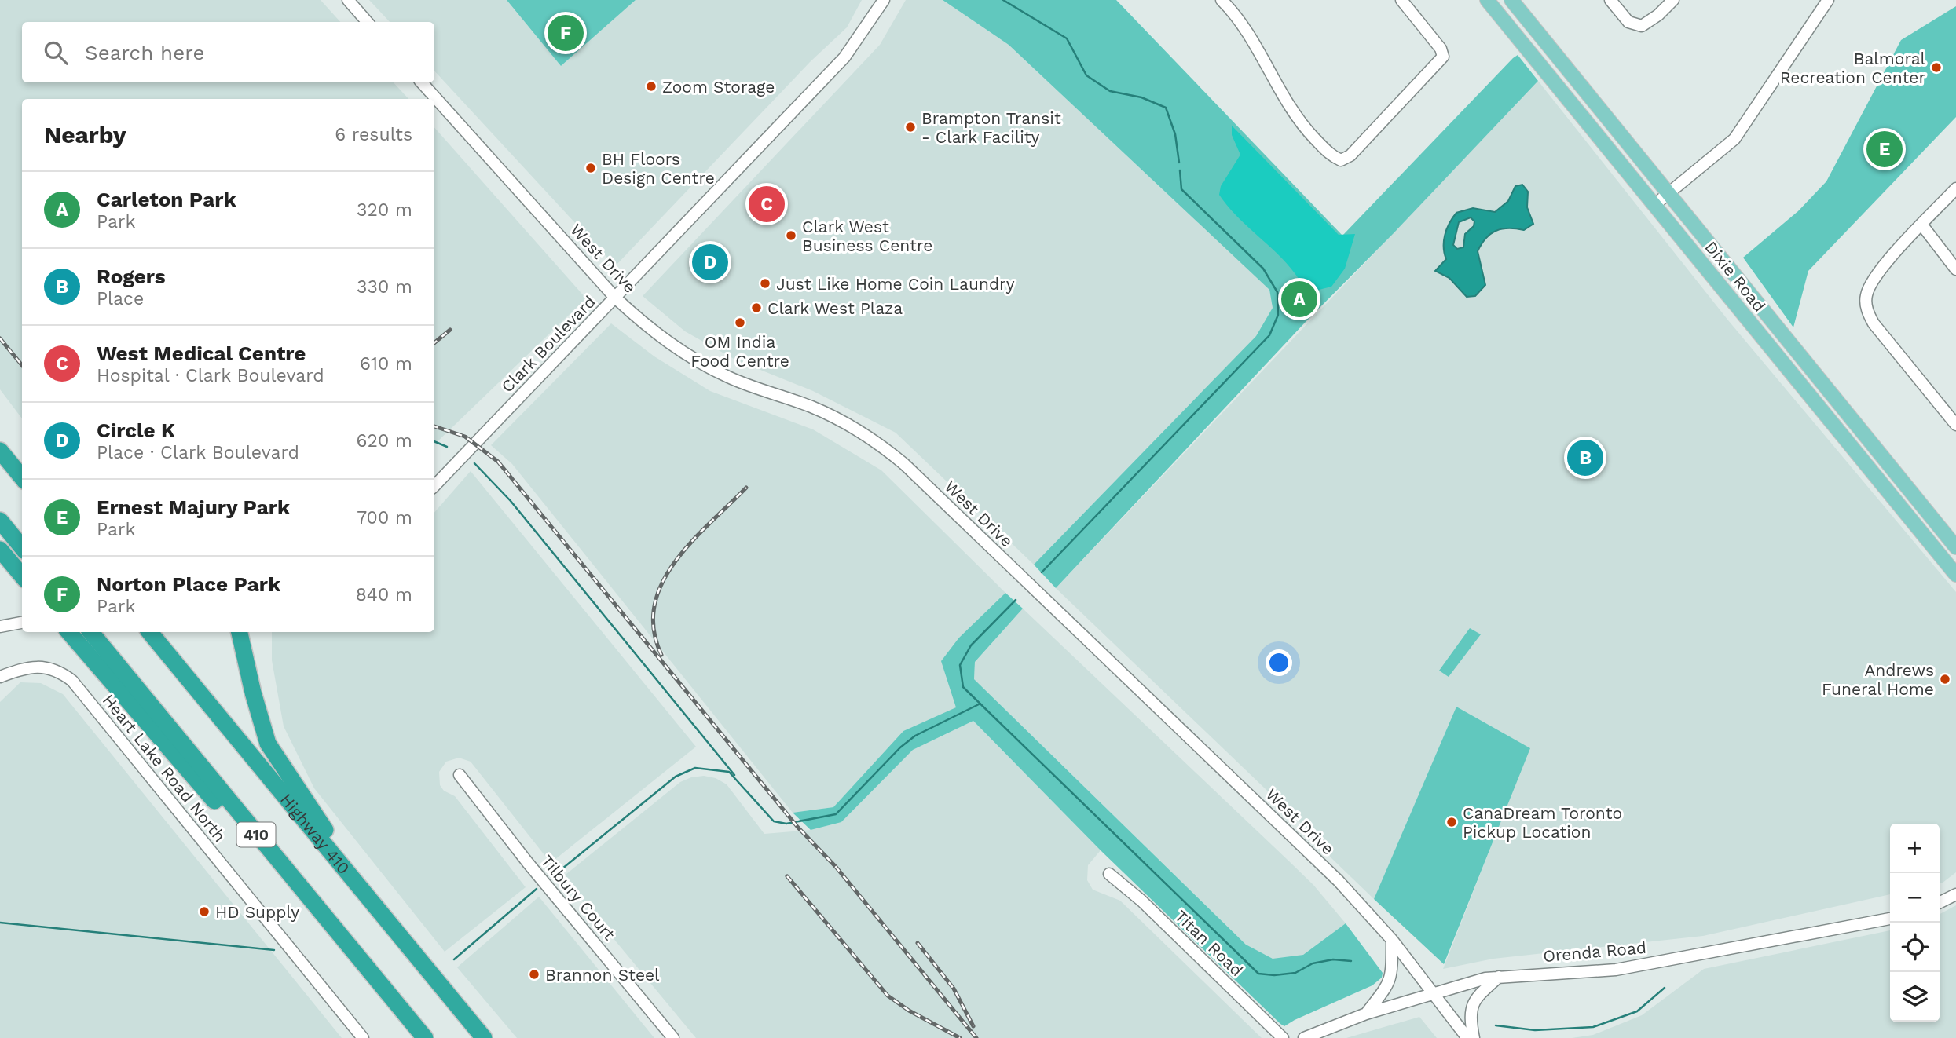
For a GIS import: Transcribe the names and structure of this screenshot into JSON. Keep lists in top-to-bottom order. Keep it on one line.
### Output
{"streets":{"highway":["Highway 410","410"],"main road":["Dixie Road"],"street":["West Drive","Clark Boulevard","Heart Lake Road North","Tilbury Court","Titan Road","Orenda Road"]},"crossings":[["West Drive","Clark Boulevard"],["West Drive","Orenda Road"]],"places":["Balmoral Recreation Center","Zoom Storage","Brampton Transit - Clark Facility","BH Floors Design Centre","Clark West Business Centre","Just Like Home Coin Laundry","Clark West Plaza","OM India Food Centre","Andrews Funeral Home","CanaDream Toronto Pickup Location","HD Supply","Brannon Steel"],"page":{"pins":["F","E","C","D","A","B"],"search":"Search here","heading":["Nearby","6 results"],"list":[{"mark":"A","name":"Carleton Park","note":"Park","value":"320 m"},{"mark":"B","name":"Rogers","note":"Place","value":"330 m"},{"mark":"C","name":"West Medical Centre","note":"Hospital · Clark Boulevard","value":"610 m"},{"mark":"D","name":"Circle K","note":"Place · Clark Boulevard","value":"620 m"},{"mark":"E","name":"Ernest Majury Park","note":"Park","value":"700 m"},{"mark":"F","name":"Norton Place Park","note":"Park","value":"840 m"}],"map_buttons":["+","−"]}}
